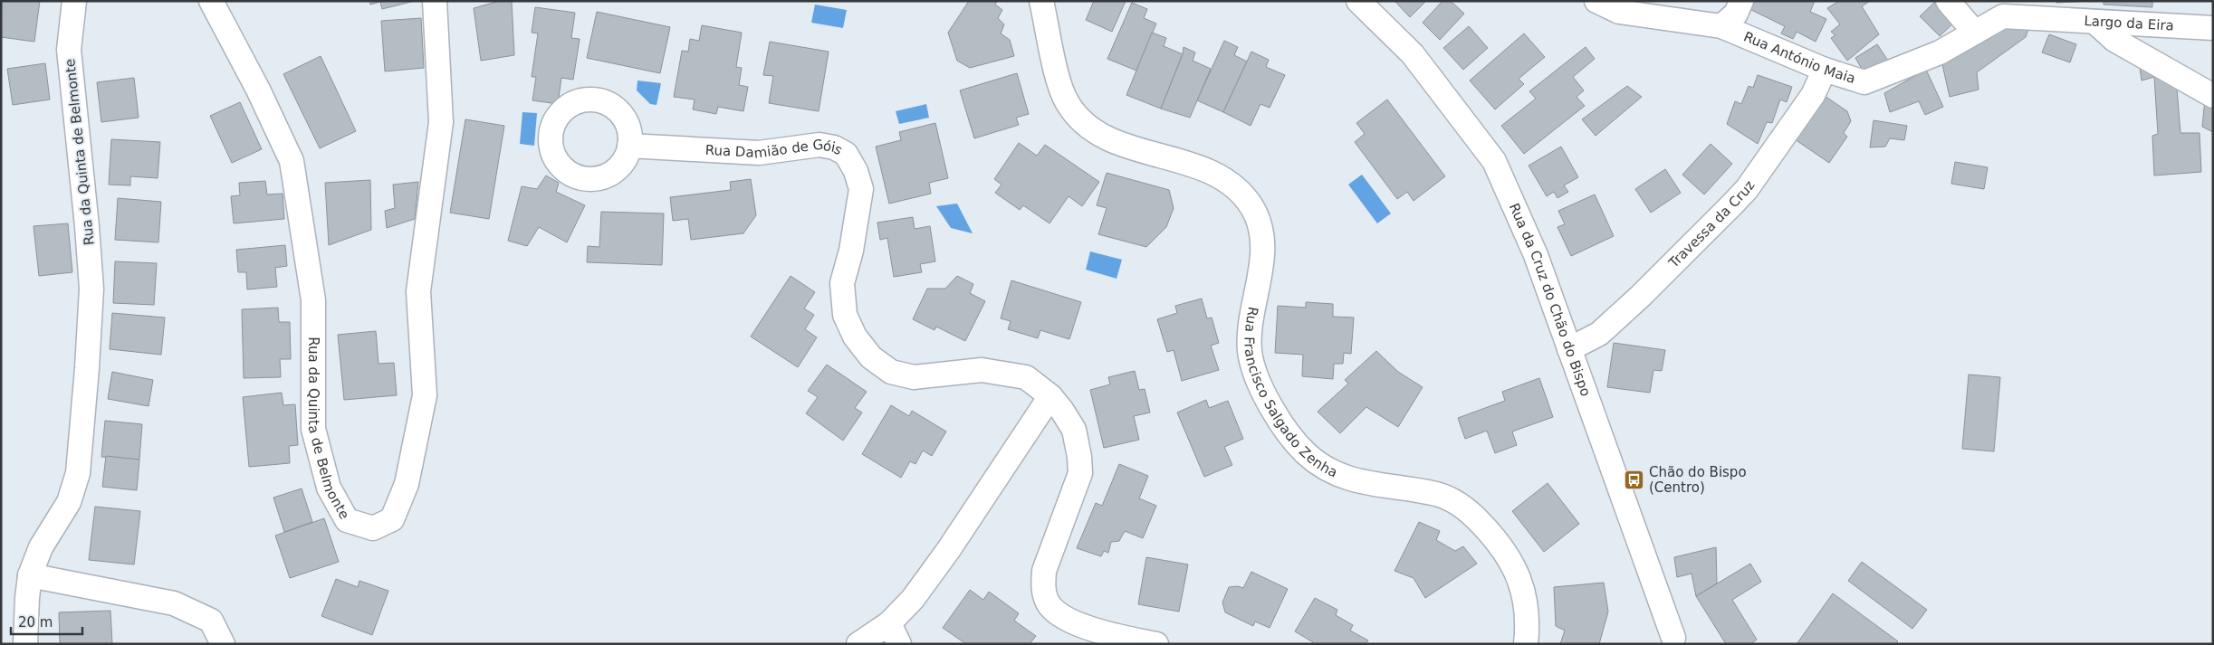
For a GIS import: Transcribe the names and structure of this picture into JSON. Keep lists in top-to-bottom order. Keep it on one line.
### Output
{"streets":{"street":["Largo da Eira","Rua António Maia","Rua da Quinta de Belmonte","Rua Damião de Góis","Travessa da Cruz","Rua da Cruz do Chão do Bispo","Rua Francisco Salgado Zenha"]},"crossings":[["Largo da Eira","Rua António Maia"],["Rua António Maia","Travessa da Cruz"],["Travessa da Cruz","Rua da Cruz do Chão do Bispo"]],"places":{"bus stop":["Chão do Bispo (Centro)"]},"scale_bar":"20 m"}
